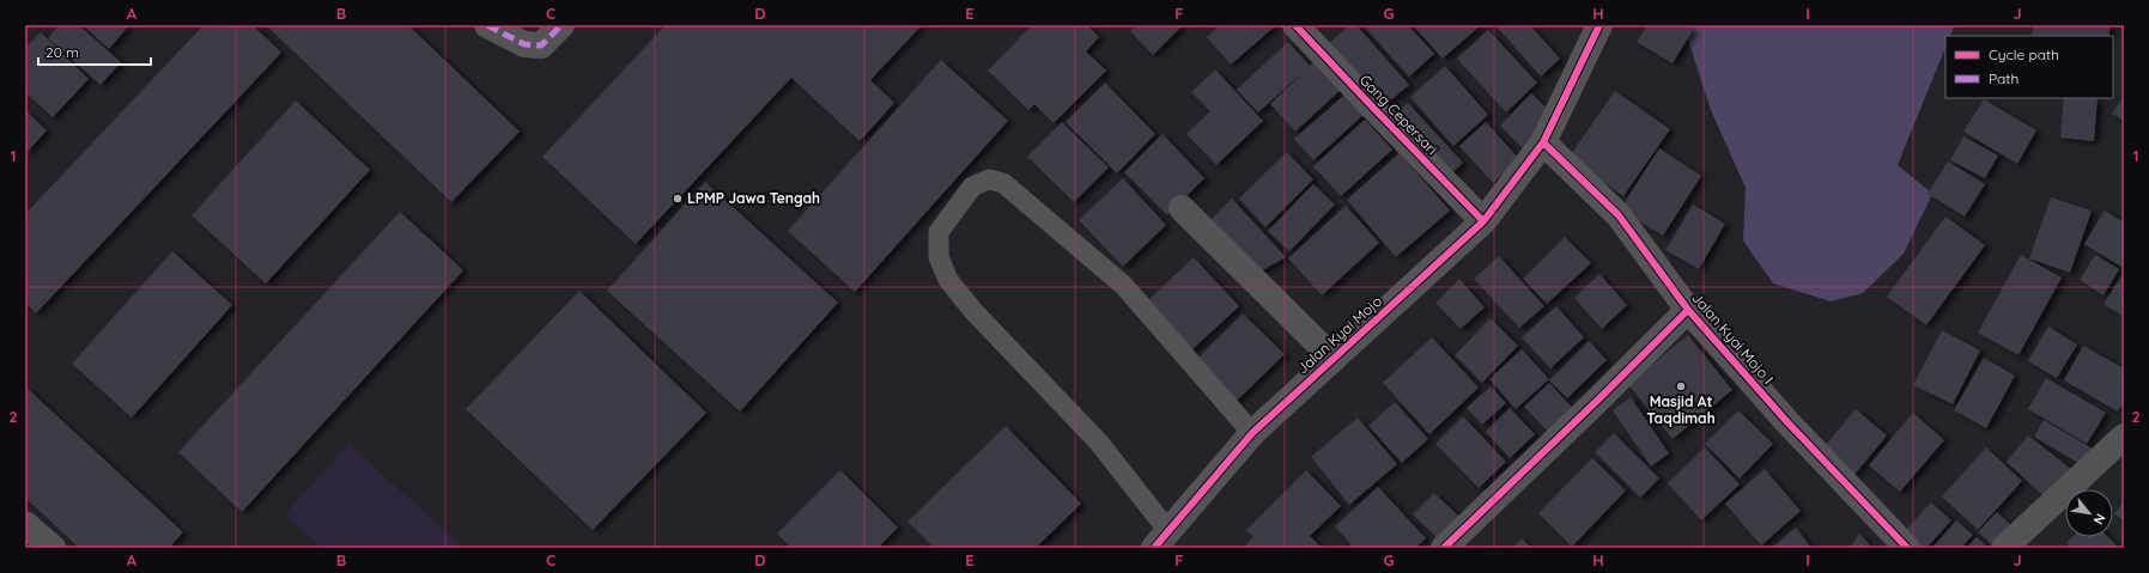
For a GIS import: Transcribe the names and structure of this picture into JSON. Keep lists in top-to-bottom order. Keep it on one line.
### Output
{"streets":{"street":["Gang Cepersari","Jalan Kyai Mojo","Jalan Kyai Mojo I"]},"crossings":[["Gang Cepersari","Jalan Kyai Mojo"],["Jalan Kyai Mojo","Jalan Kyai Mojo I"]],"places":["LPMP Jawa Tengah","Masjid At Taqdimah"],"legend":["Cycle path","Path"],"scale_bar":"20 m","north":"bottom right","grid":{"columns":["A","B","C","D","E","F","G","H","I","J"],"rows":["1","2"]}}
